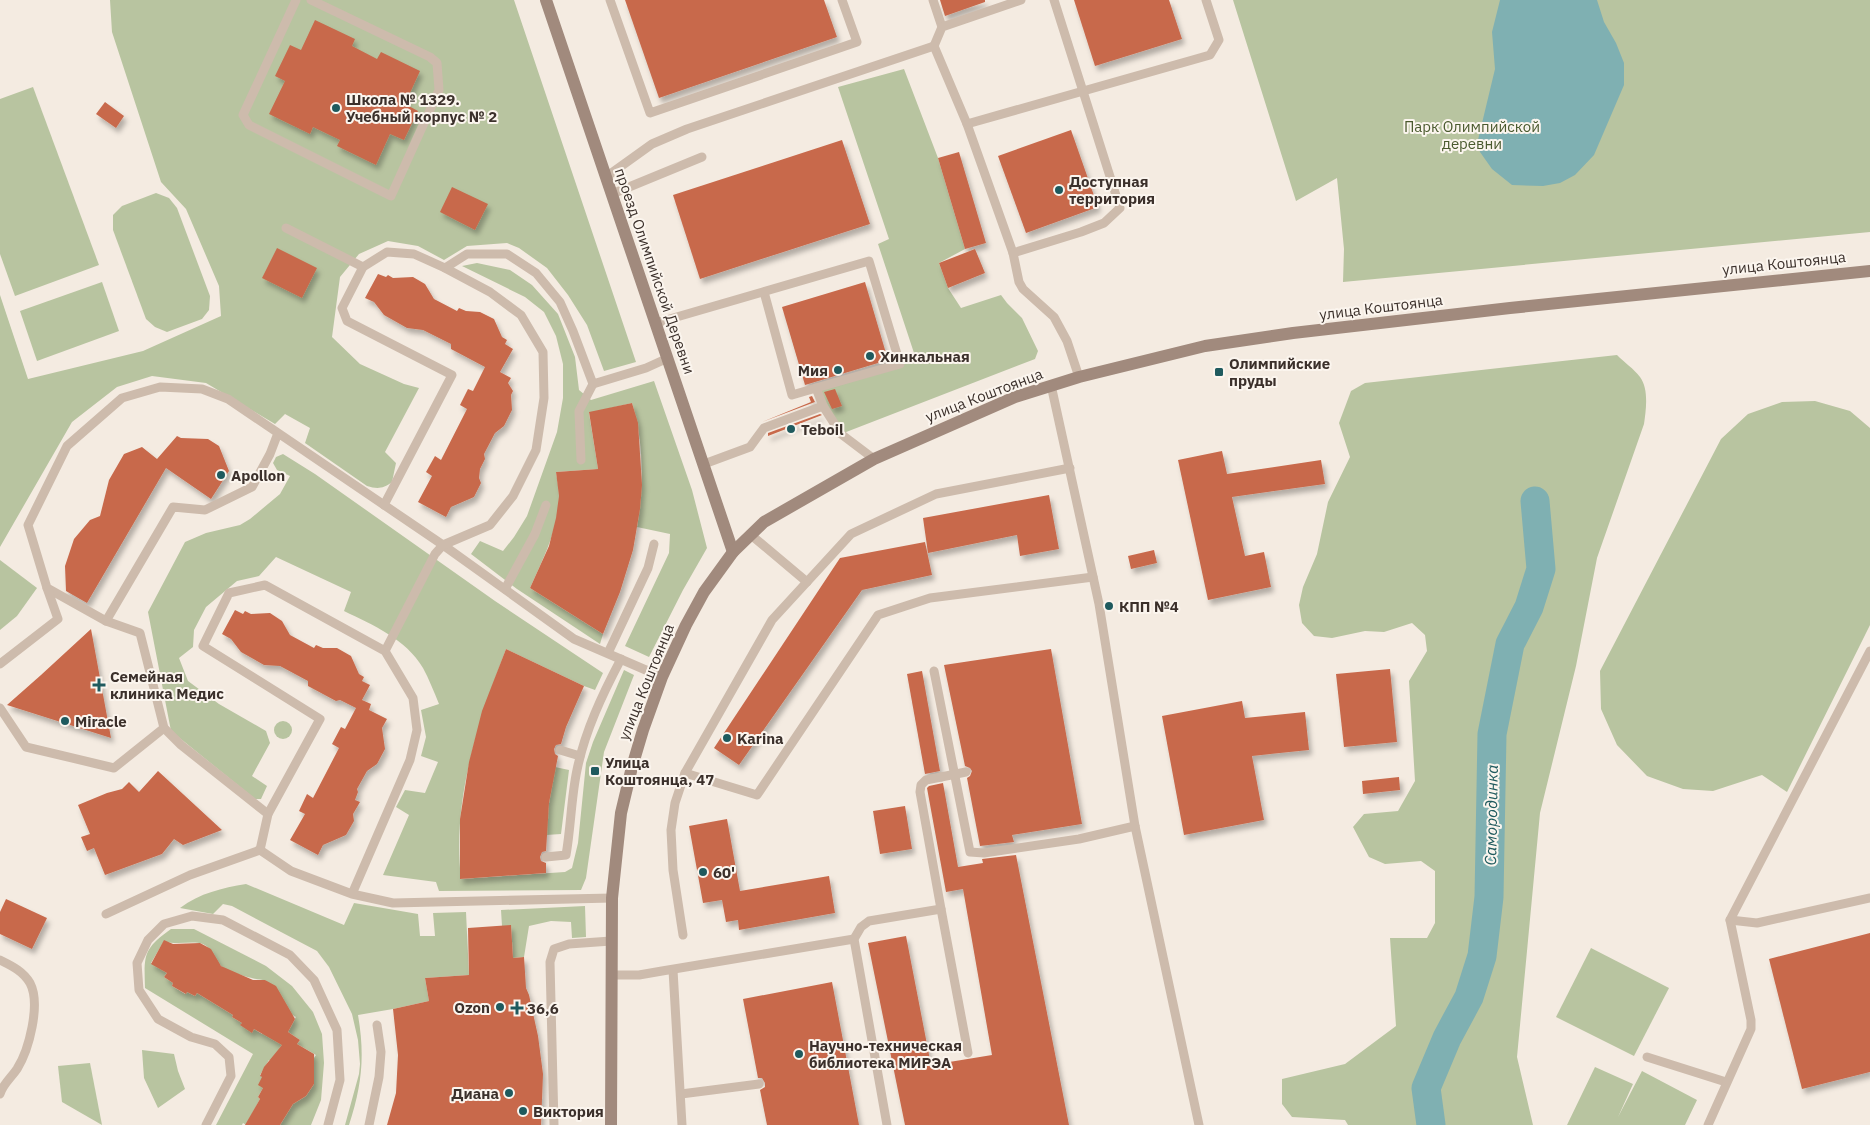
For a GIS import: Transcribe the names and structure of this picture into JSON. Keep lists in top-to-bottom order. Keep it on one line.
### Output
{"streets":{"street":["улица Коштоянца","проезд Олимпийской Деревни"]},"crossings":[["улица Коштоянца","проезд Олимпийской Деревни"]],"water":["Самородинка"],"parks":["Парк Олимпийской деревни"],"places":{"other":["Школа № 1329. Учебный корпус № 2","Доступная территория","Хинкальная","Мия","Teboil","Apollon","КПП №4","Miracle","Karina","60'","Ozon","Научно-техническая библиотека МИРЭА","Диана","Виктория"],"transit":["Олимпийские пруды","Улица Коштоянца, 47"],"health":["Семейная клиника Медис","36,6"]}}
